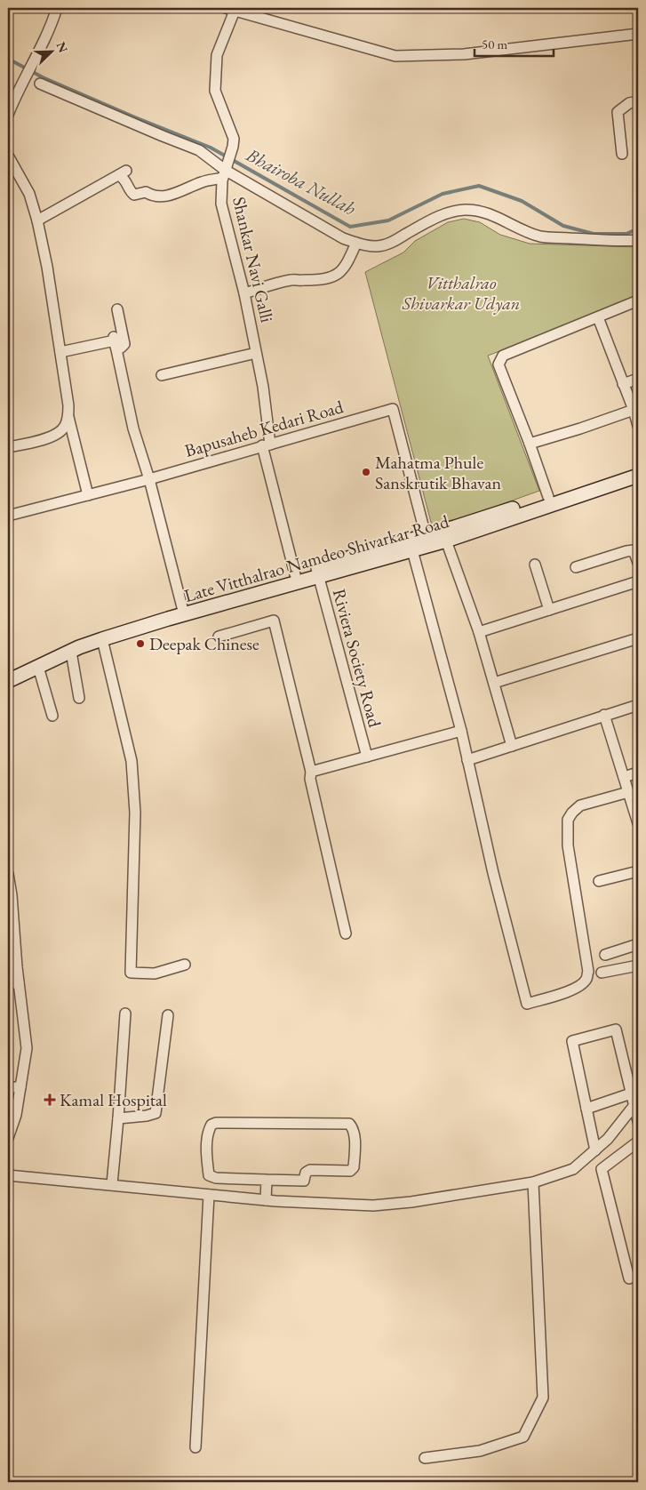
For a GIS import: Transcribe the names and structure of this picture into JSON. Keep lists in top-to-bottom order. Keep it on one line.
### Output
{"streets":{"main road":["Late Vitthalrao Namdeo Shivarkar Road"],"street":["Shankar Navi Galli","Bapusaheb Kedari Road","Riviera Society Road"]},"crossings":[["Shankar Navi Galli","Bapusaheb Kedari Road"],["Shankar Navi Galli","Late Vitthalrao Namdeo Shivarkar Road"],["Bapusaheb Kedari Road","Late Vitthalrao Namdeo Shivarkar Road"],["Late Vitthalrao Namdeo Shivarkar Road","Riviera Society Road"]],"water":["Bhairoba Nullah"],"parks":["Vitthalrao Shivarkar Udyan"],"places":{"other":["Mahatma Phule Sanskrutik Bhavan","Deepak Chinese"],"health":["Kamal Hospital"]},"scale_bar":"50 m","north":"top right"}
